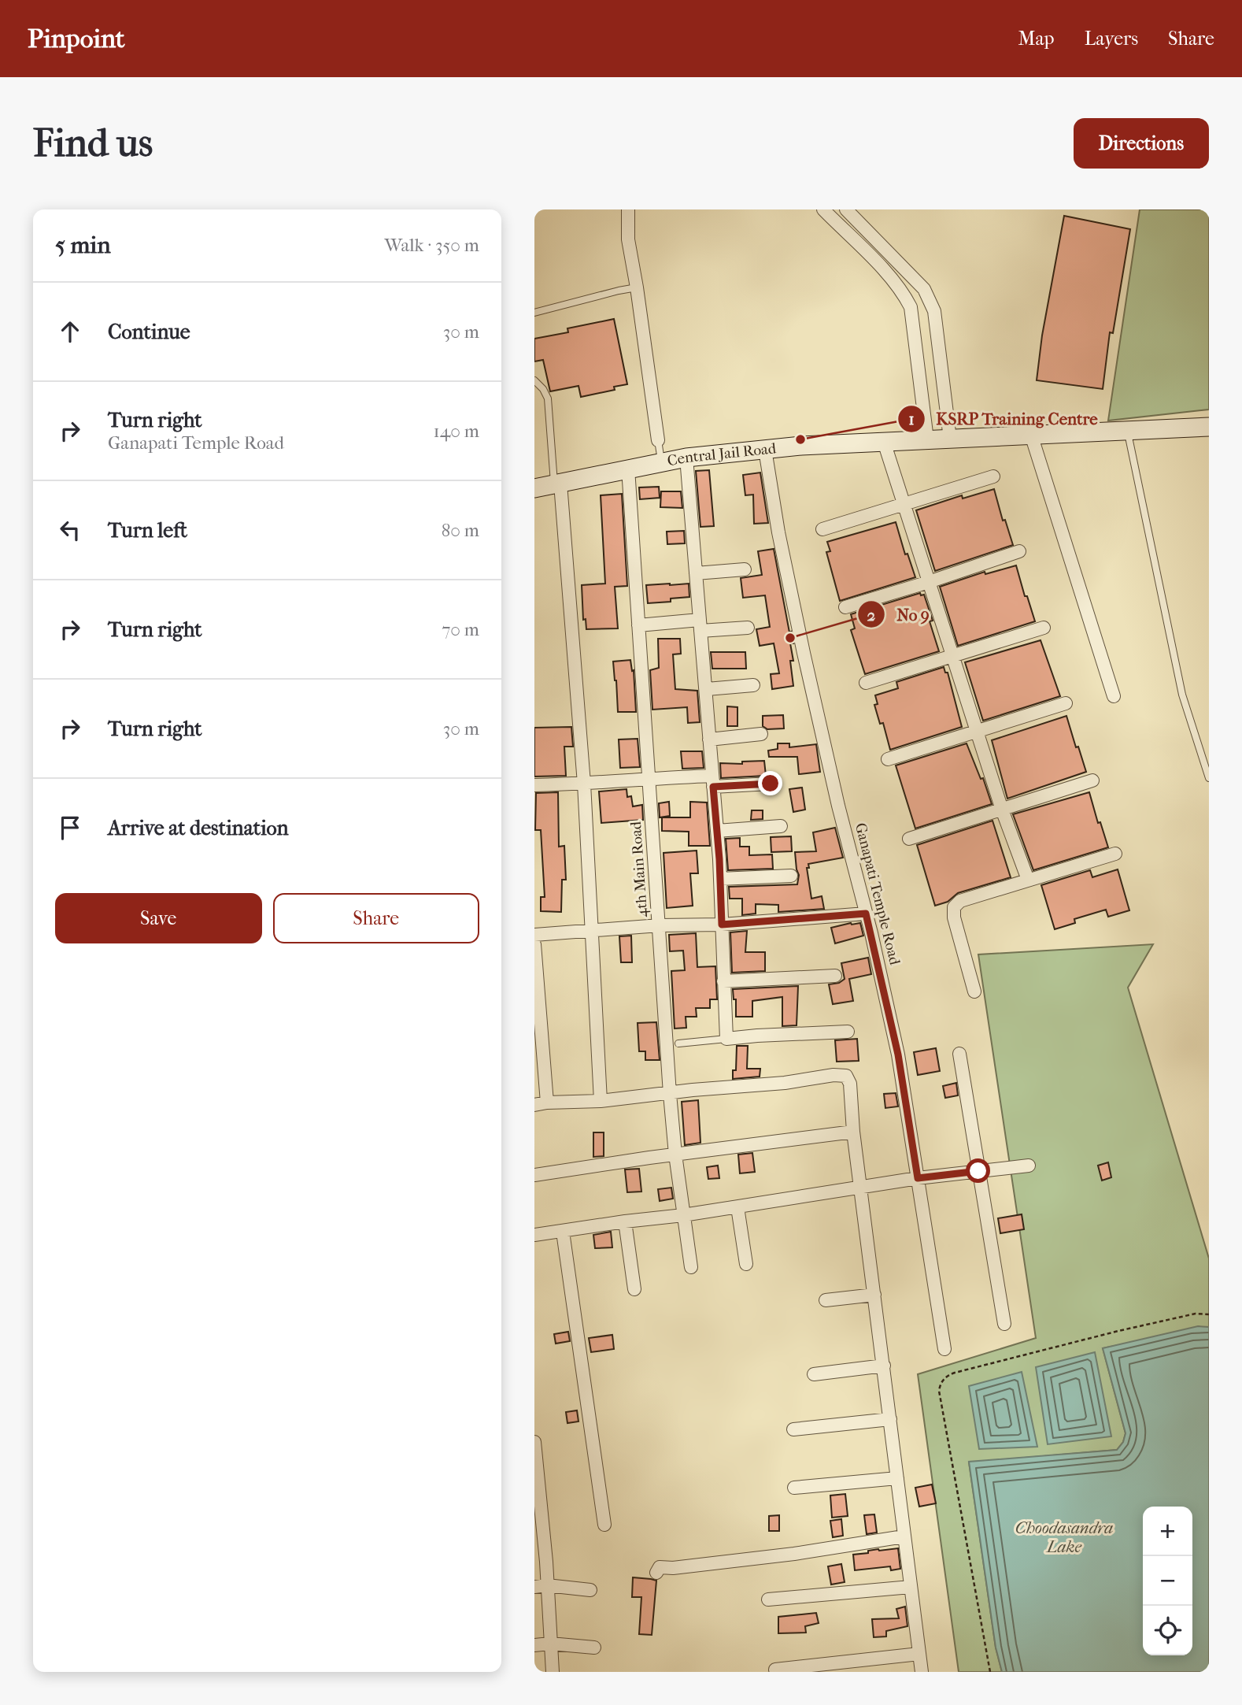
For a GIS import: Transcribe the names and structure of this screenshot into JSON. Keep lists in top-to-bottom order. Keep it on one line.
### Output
{"streets":{"main road":["Central Jail Road"],"street":["4th Main Road","Ganapati Temple Road"]},"crossings":[["Central Jail Road","4th Main Road"],["Central Jail Road","Ganapati Temple Road"]],"water":["Choodasandra Lake"],"places":["KSRP Training Centre","No 9"],"page":{"header":"Pinpoint","nav":["Map","Layers","Share"],"buttons":["Directions",["Save","Share"]],"title":"Find us","heading":["5 min","Walk · 350 m"],"list":[["Continue","30 m"],["Turn right","Ganapati Temple Road","140 m"],["Turn left","80 m"],["Turn right","70 m"],["Turn right","30 m"],"Arrive at destination"],"map_buttons":["+","−"]}}
